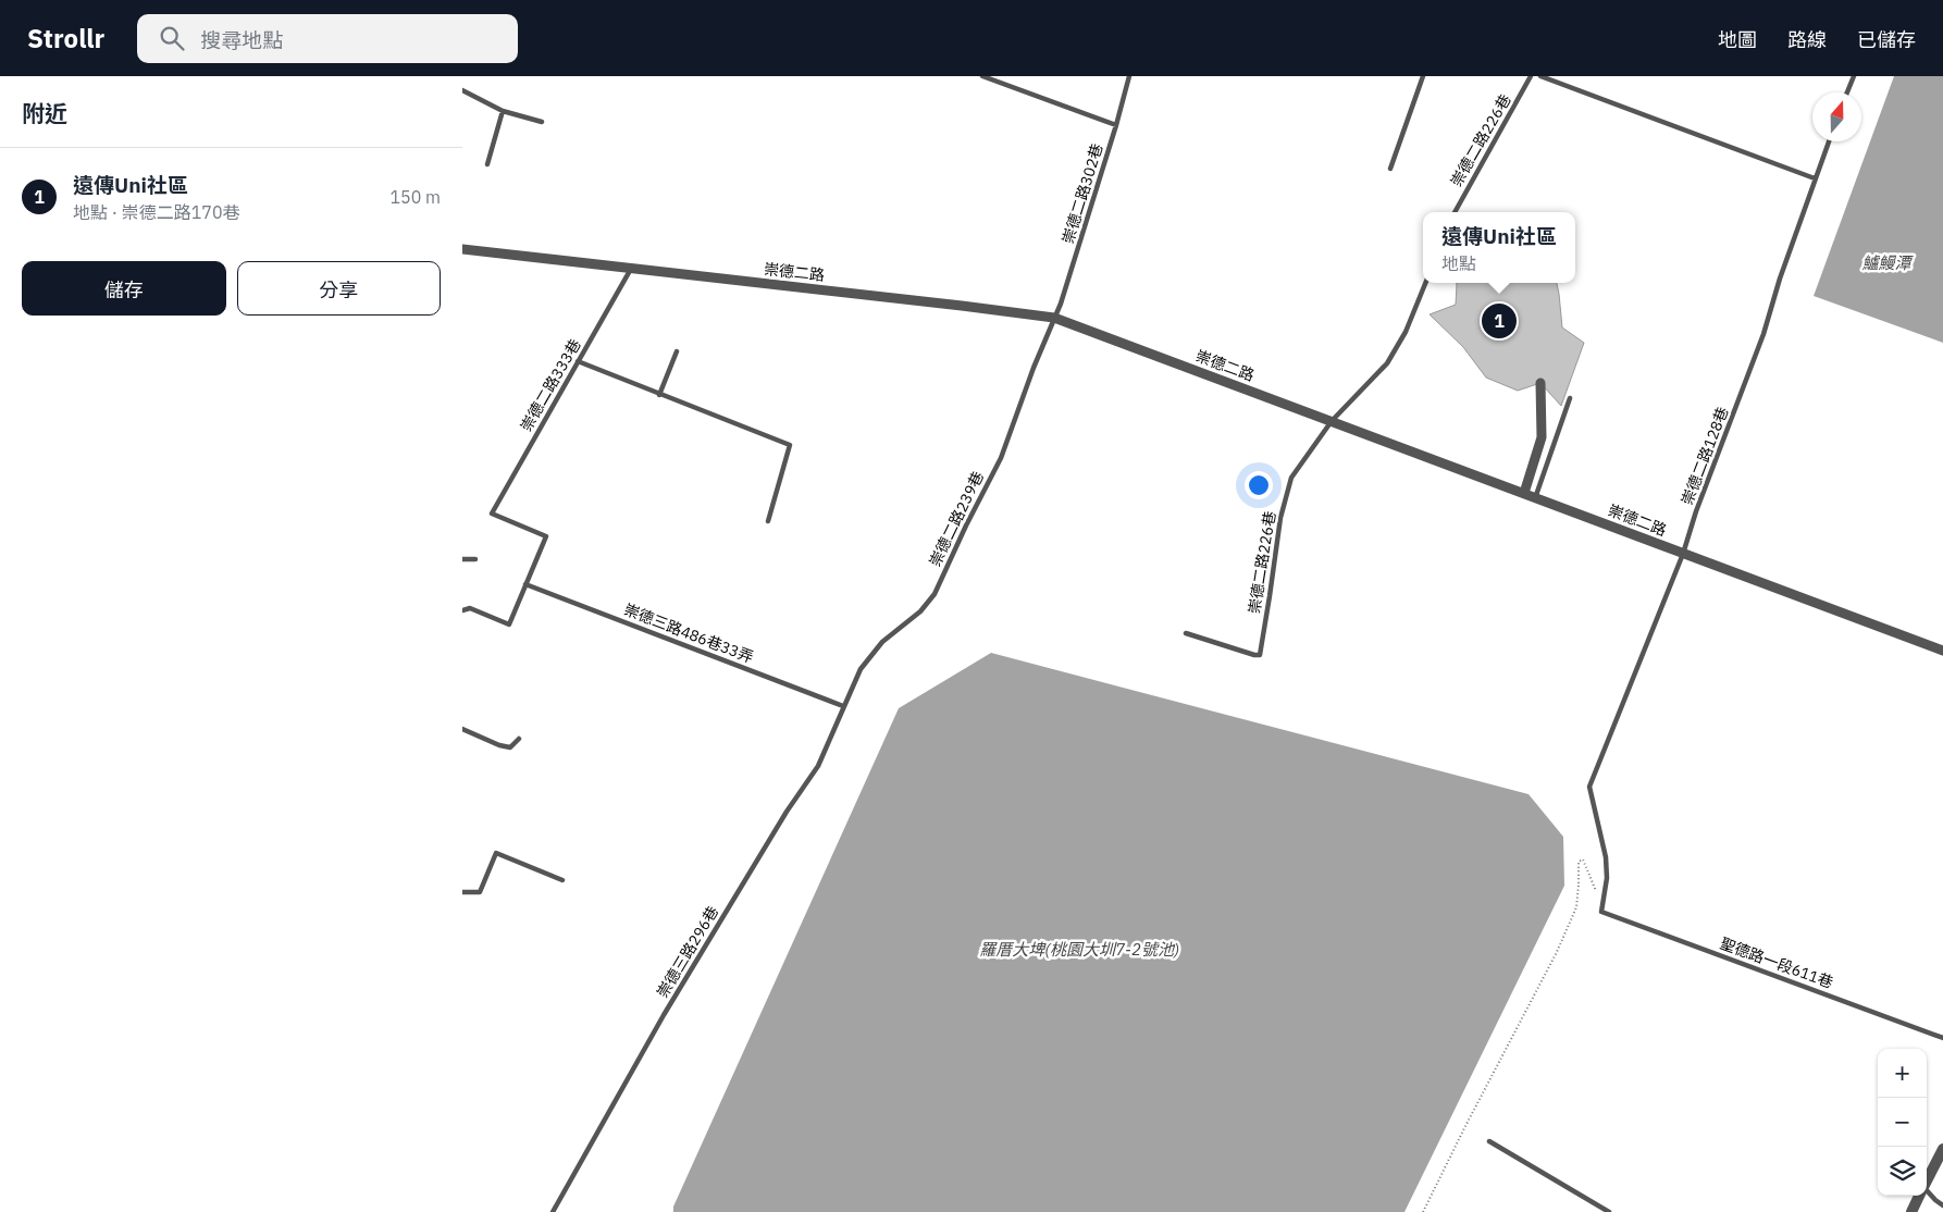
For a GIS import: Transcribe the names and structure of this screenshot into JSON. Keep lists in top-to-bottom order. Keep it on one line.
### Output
{"streets":{"street":["崇德二路"],"lane":["崇德二路226巷","崇德二路302巷","崇德二路333巷","崇德二路128巷","崇德二路239巷","崇德三路486巷33弄","崇德三路296巷","聖德路一段611巷"]},"crossings":[["崇德二路226巷","崇德二路"],["崇德二路302巷","崇德二路"],["崇德二路302巷","崇德二路239巷"],["崇德二路","崇德二路333巷"],["崇德二路","崇德二路128巷"],["崇德二路","崇德二路239巷"],["崇德二路333巷","崇德三路486巷33弄"],["崇德二路128巷","聖德路一段611巷"],["崇德二路239巷","崇德三路486巷33弄"],["崇德二路239巷","崇德三路296巷"],["崇德三路486巷33弄","崇德三路296巷"]],"water":["鱸鰻潭","羅厝大埤(桃園大圳7-2號池)"],"north":"top","page":{"header":"Strollr","search":"搜尋地點","nav":["地圖","路線","已儲存"],"heading":"附近","list":[{"mark":"1","name":"遠傳Uni社區","note":"地點 · 崇德二路170巷","value":"150 m"}],"popup":["遠傳Uni社區","地點"],"buttons":["儲存","分享"],"pins":"1","map_buttons":["+","−"]}}
